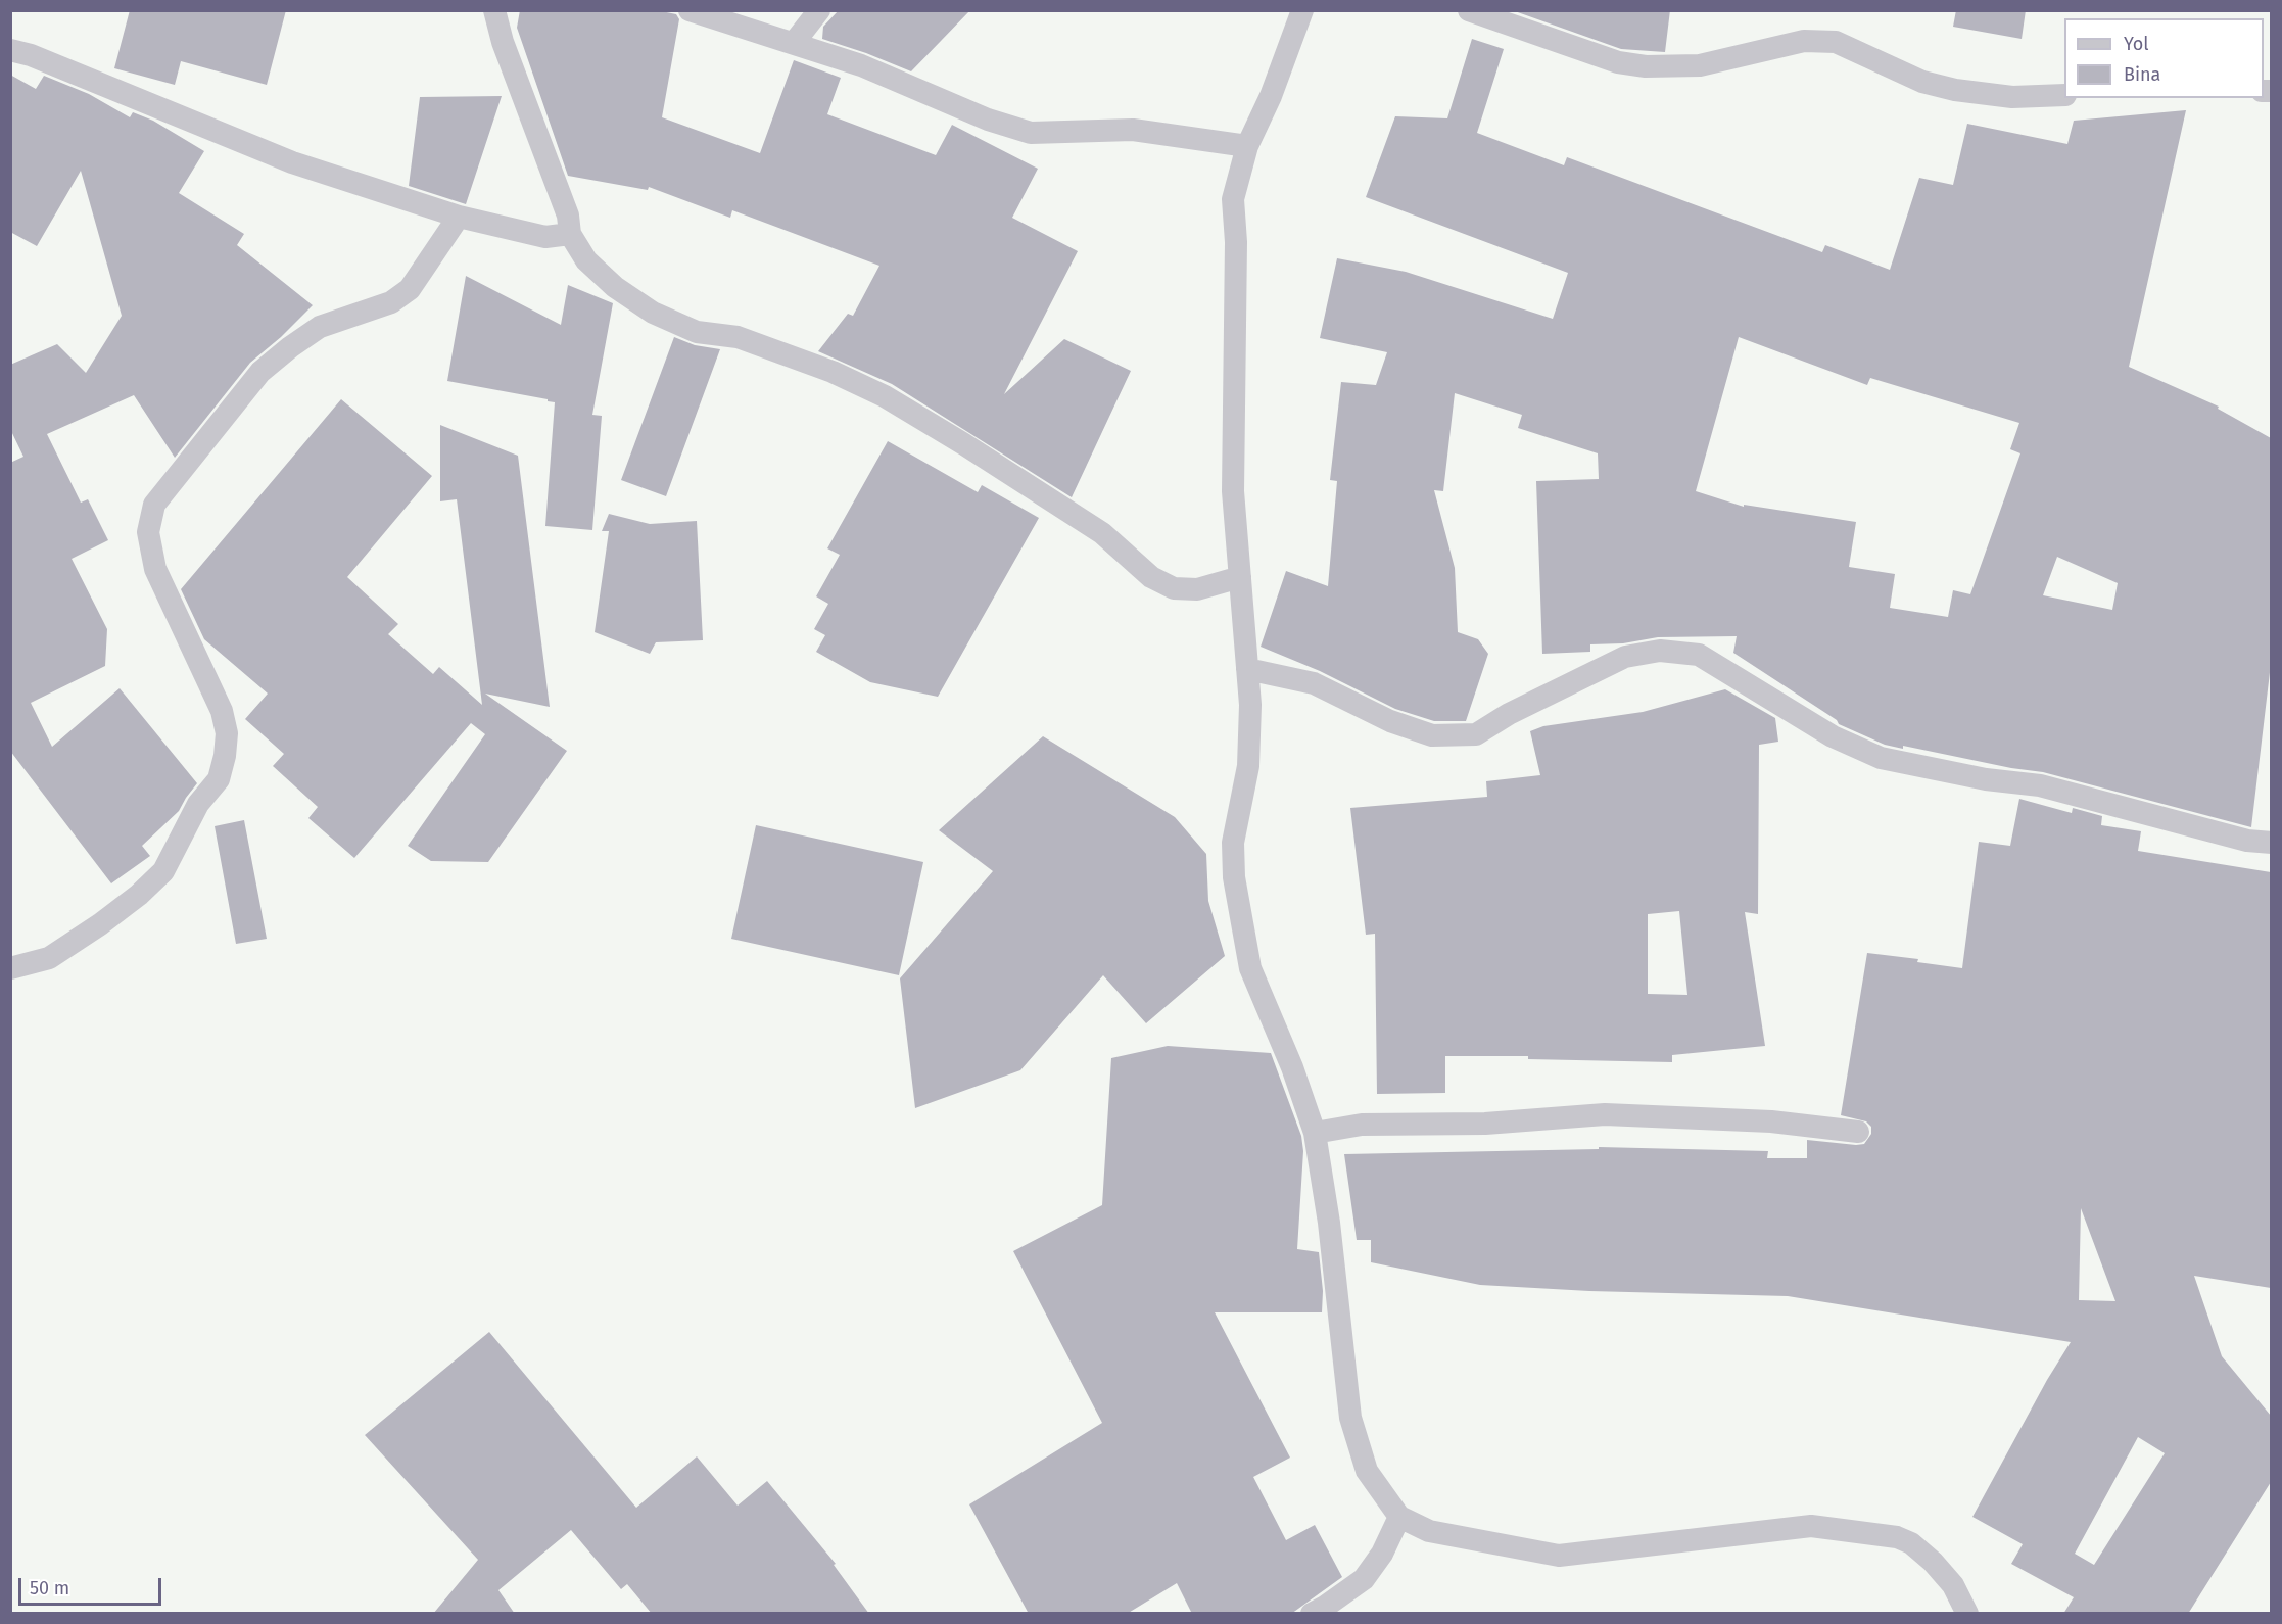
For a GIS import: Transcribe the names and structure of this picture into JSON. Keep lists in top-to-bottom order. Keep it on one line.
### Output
{"legend":["Yol","Bina"],"scale_bar":"50 m"}
